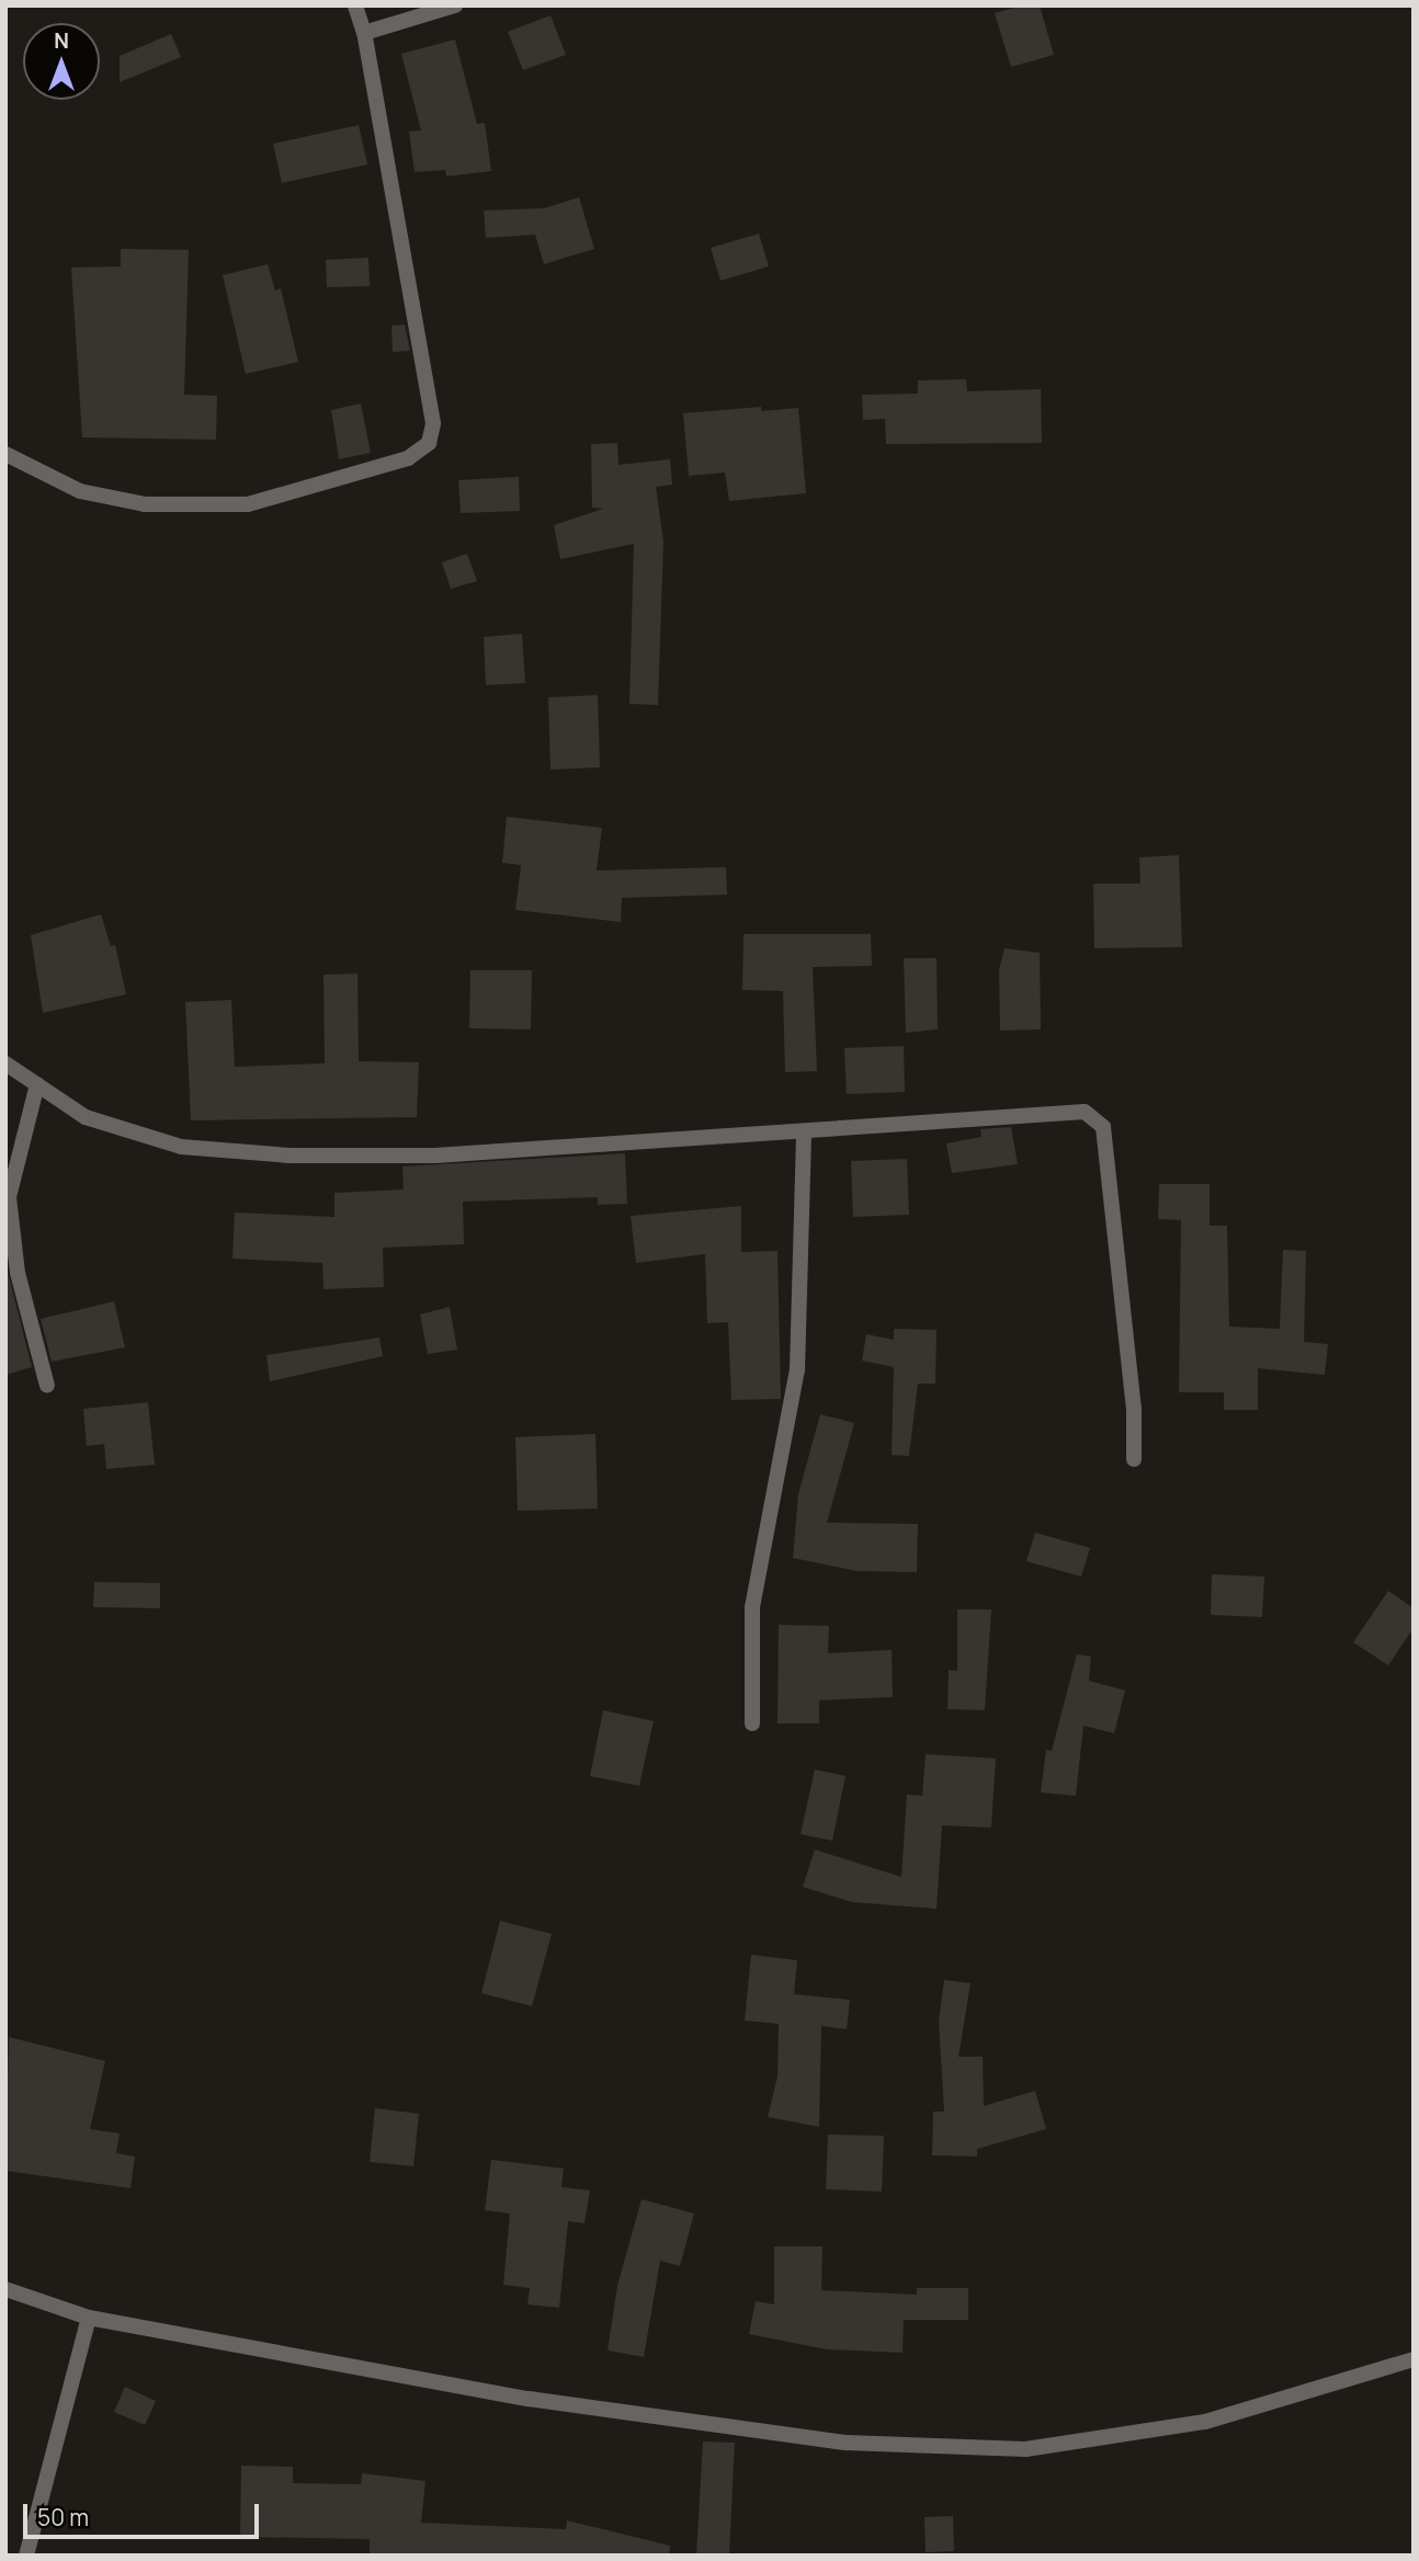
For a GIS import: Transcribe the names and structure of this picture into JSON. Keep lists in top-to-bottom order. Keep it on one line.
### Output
{"scale_bar":"50 m","north":"top"}
